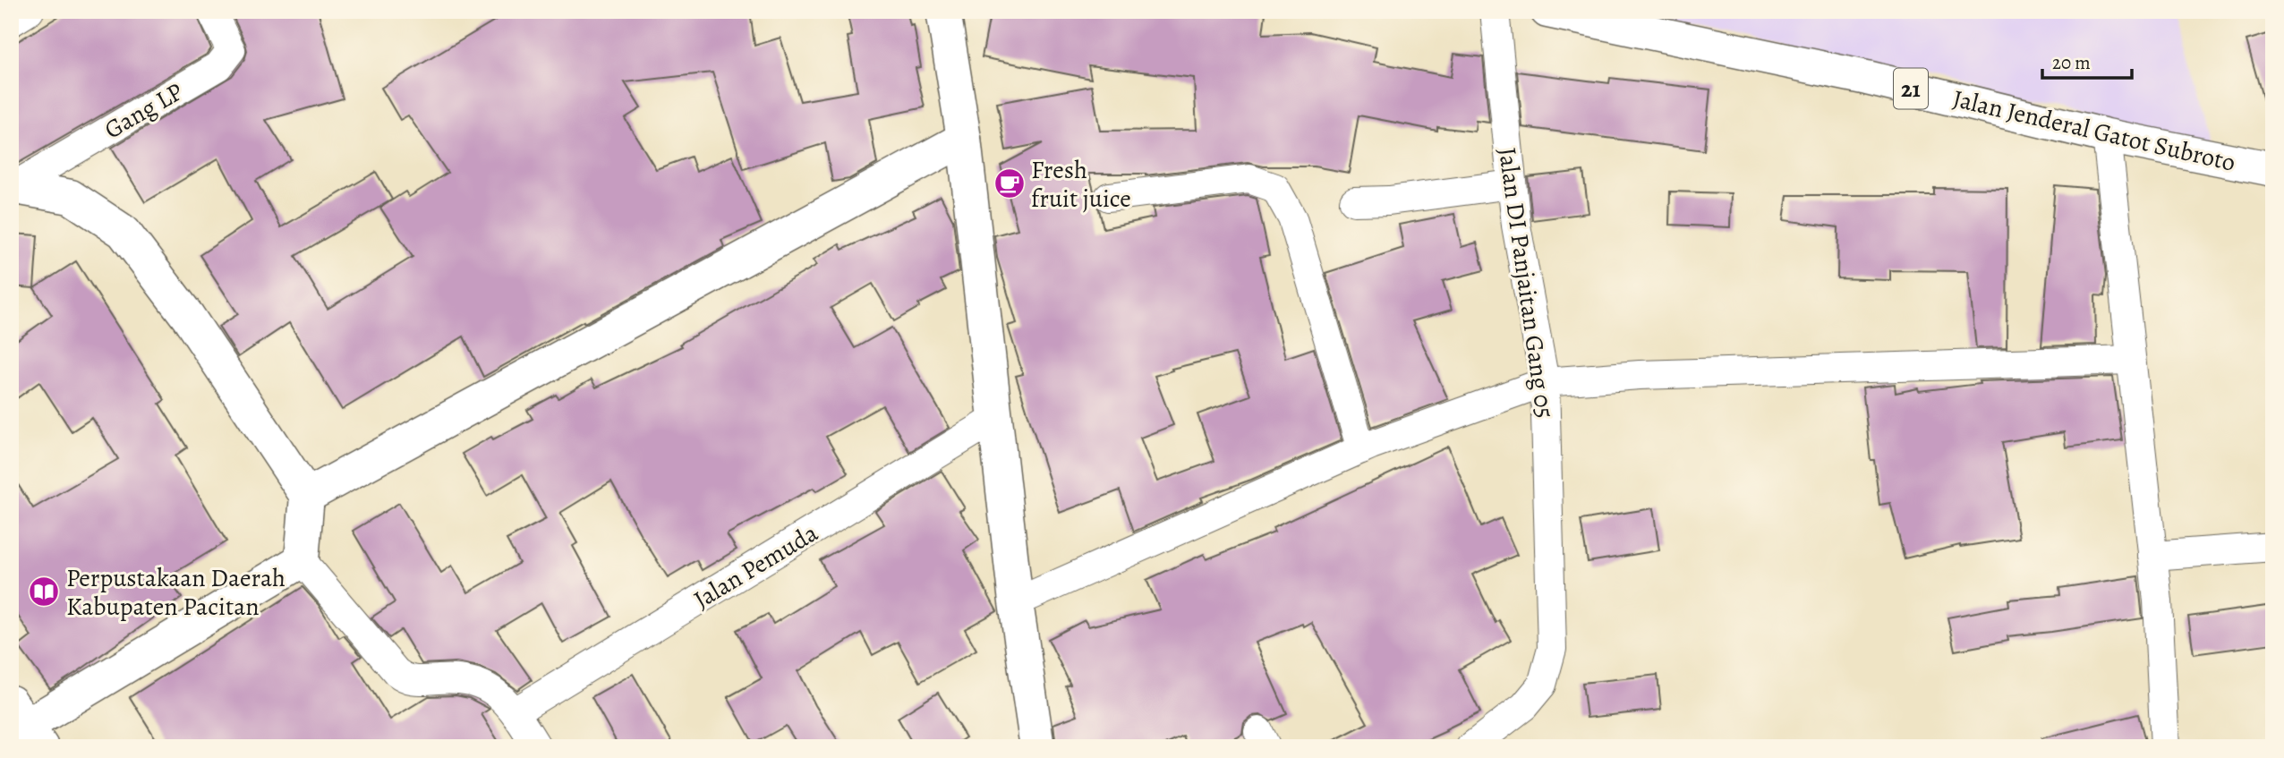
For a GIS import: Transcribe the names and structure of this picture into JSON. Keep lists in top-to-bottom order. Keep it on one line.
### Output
{"streets":{"main road":["21","Jalan Jenderal Gatot Subroto"],"street":["Gang LP","Jalan DI Panjaitan Gang 05","Jalan Pemuda"]},"places":{"cafe":["Fresh fruit juice"],"library":["Perpustakaan Daerah Kabupaten Pacitan"]},"scale_bar":"20 m"}
